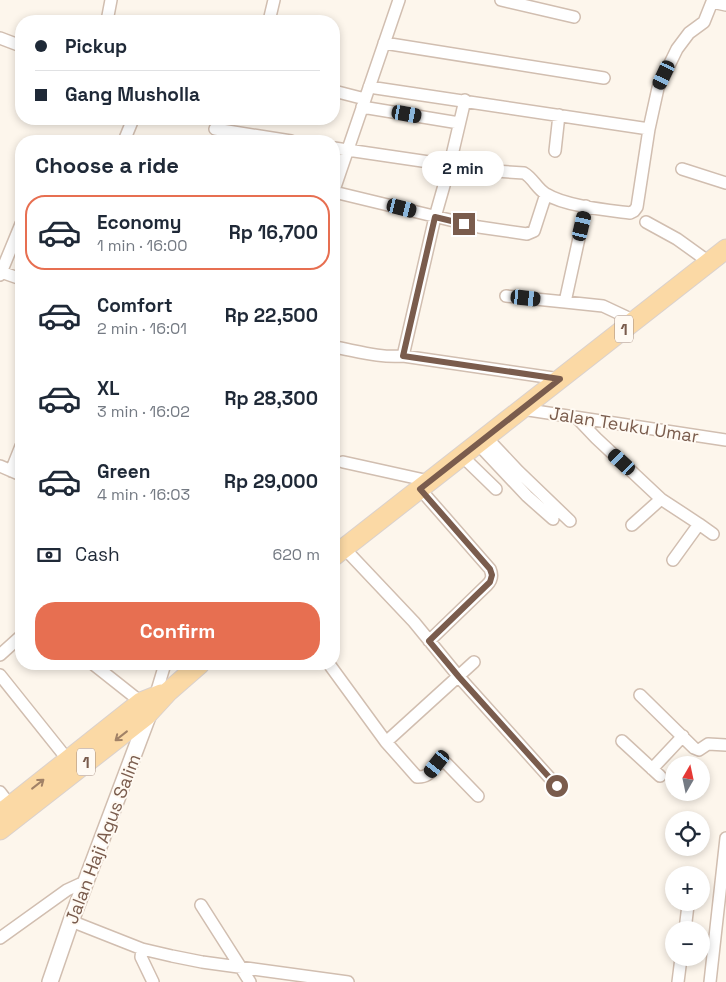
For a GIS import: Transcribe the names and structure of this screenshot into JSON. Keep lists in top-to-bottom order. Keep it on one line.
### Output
{"streets":{"main road":["1"],"street":["Jalan Teuku Umar","Jalan Haji Agus Salim"]},"crossings":[["1","Jalan Teuku Umar"],["1","Jalan Haji Agus Salim"]],"north":"top","page":{"banner":["Pickup","Gang Musholla"],"heading":"Choose a ride","bubble":"2 min","list":[{"name":"Economy","note":"1 min · 16:00","value":"Rp 16,700"},{"name":"Comfort","note":"2 min · 16:01","value":"Rp 22,500"},{"name":"XL","note":"3 min · 16:02","value":"Rp 28,300"},{"name":"Green","note":"4 min · 16:03","value":"Rp 29,000"}],"pay":["Cash","620 m"],"buttons":"Confirm","map_buttons":["+","−"]}}
